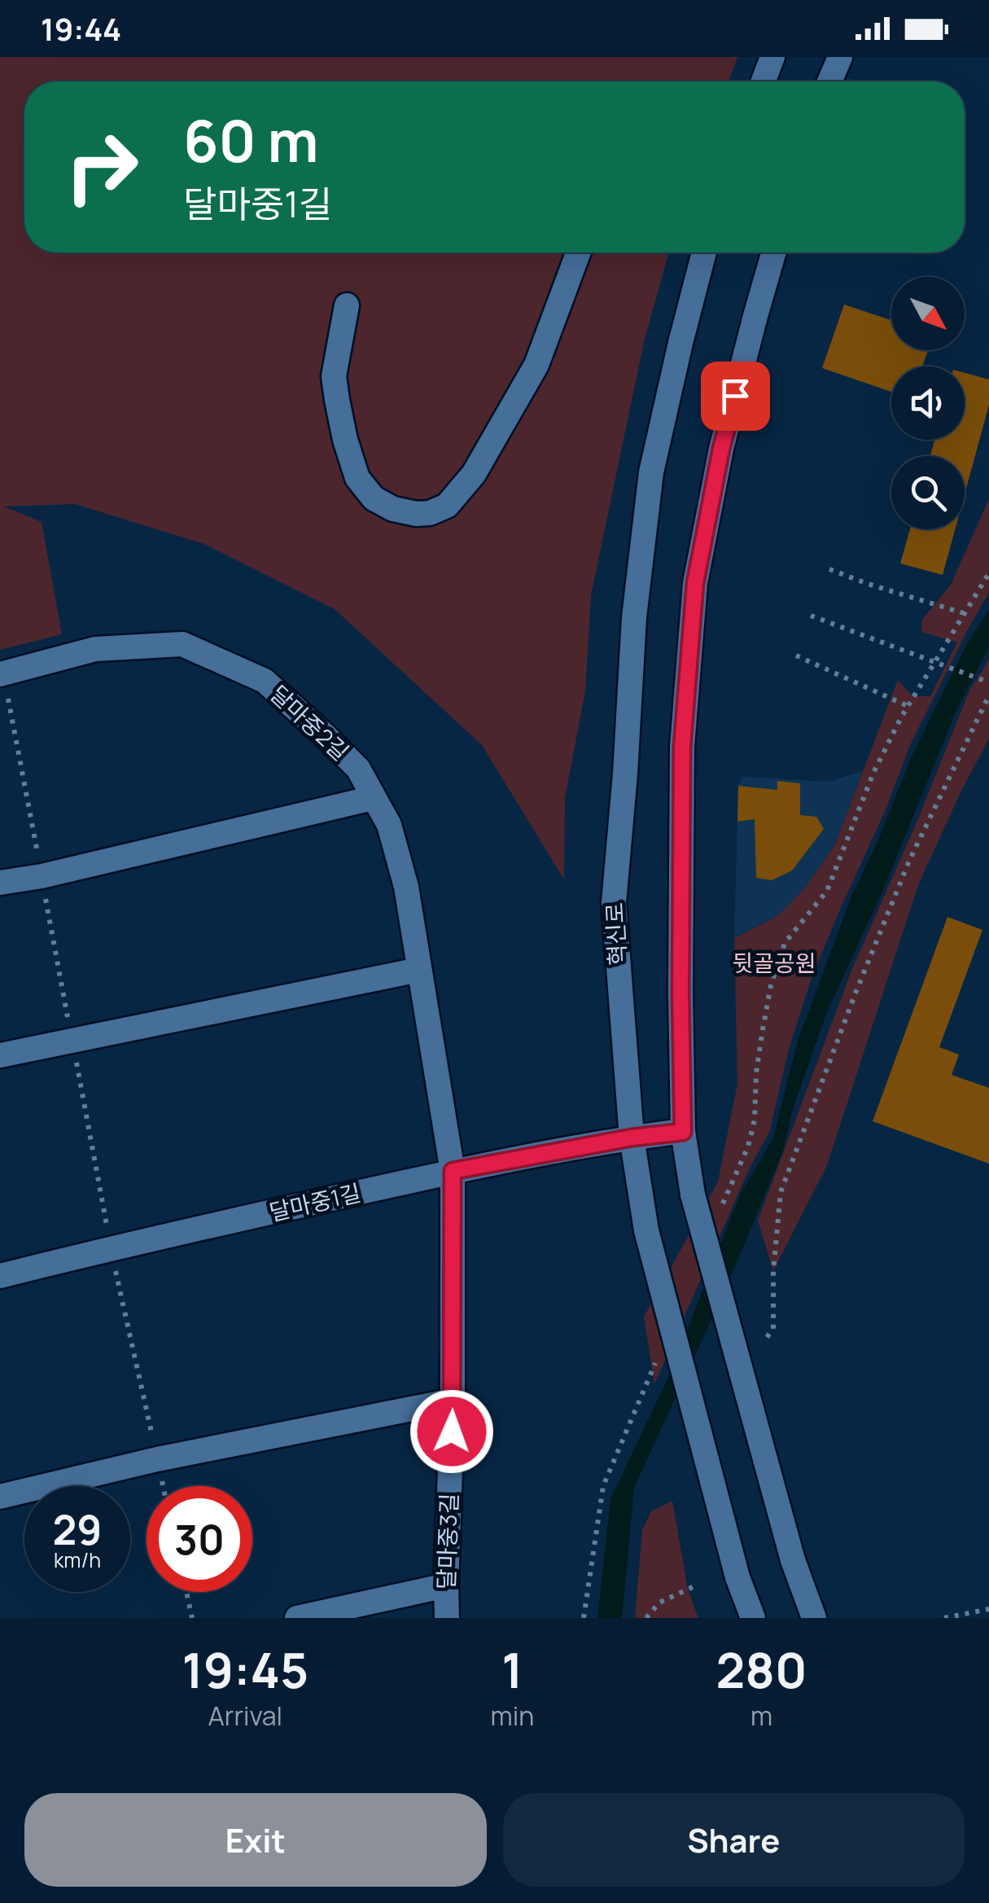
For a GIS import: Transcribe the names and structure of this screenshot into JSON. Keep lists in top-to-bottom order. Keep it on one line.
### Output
{"streets":{"street":["달마중2길","혁신로","달마중1길","달마중3길"]},"crossings":[["달마중2길","달마중1길"],["달마중2길","달마중3길"],["혁신로","달마중1길"],["달마중1길","달마중3길"]],"parks":["뒷골공원"],"north":"bottom right","page":{"status":"19:44","turn":["60 m","달마중1길"],"speed":"29 km/h","limit":"30","eta":["19:45","Arrival","1","min","280","m"],"buttons":["Exit","Share"]}}
